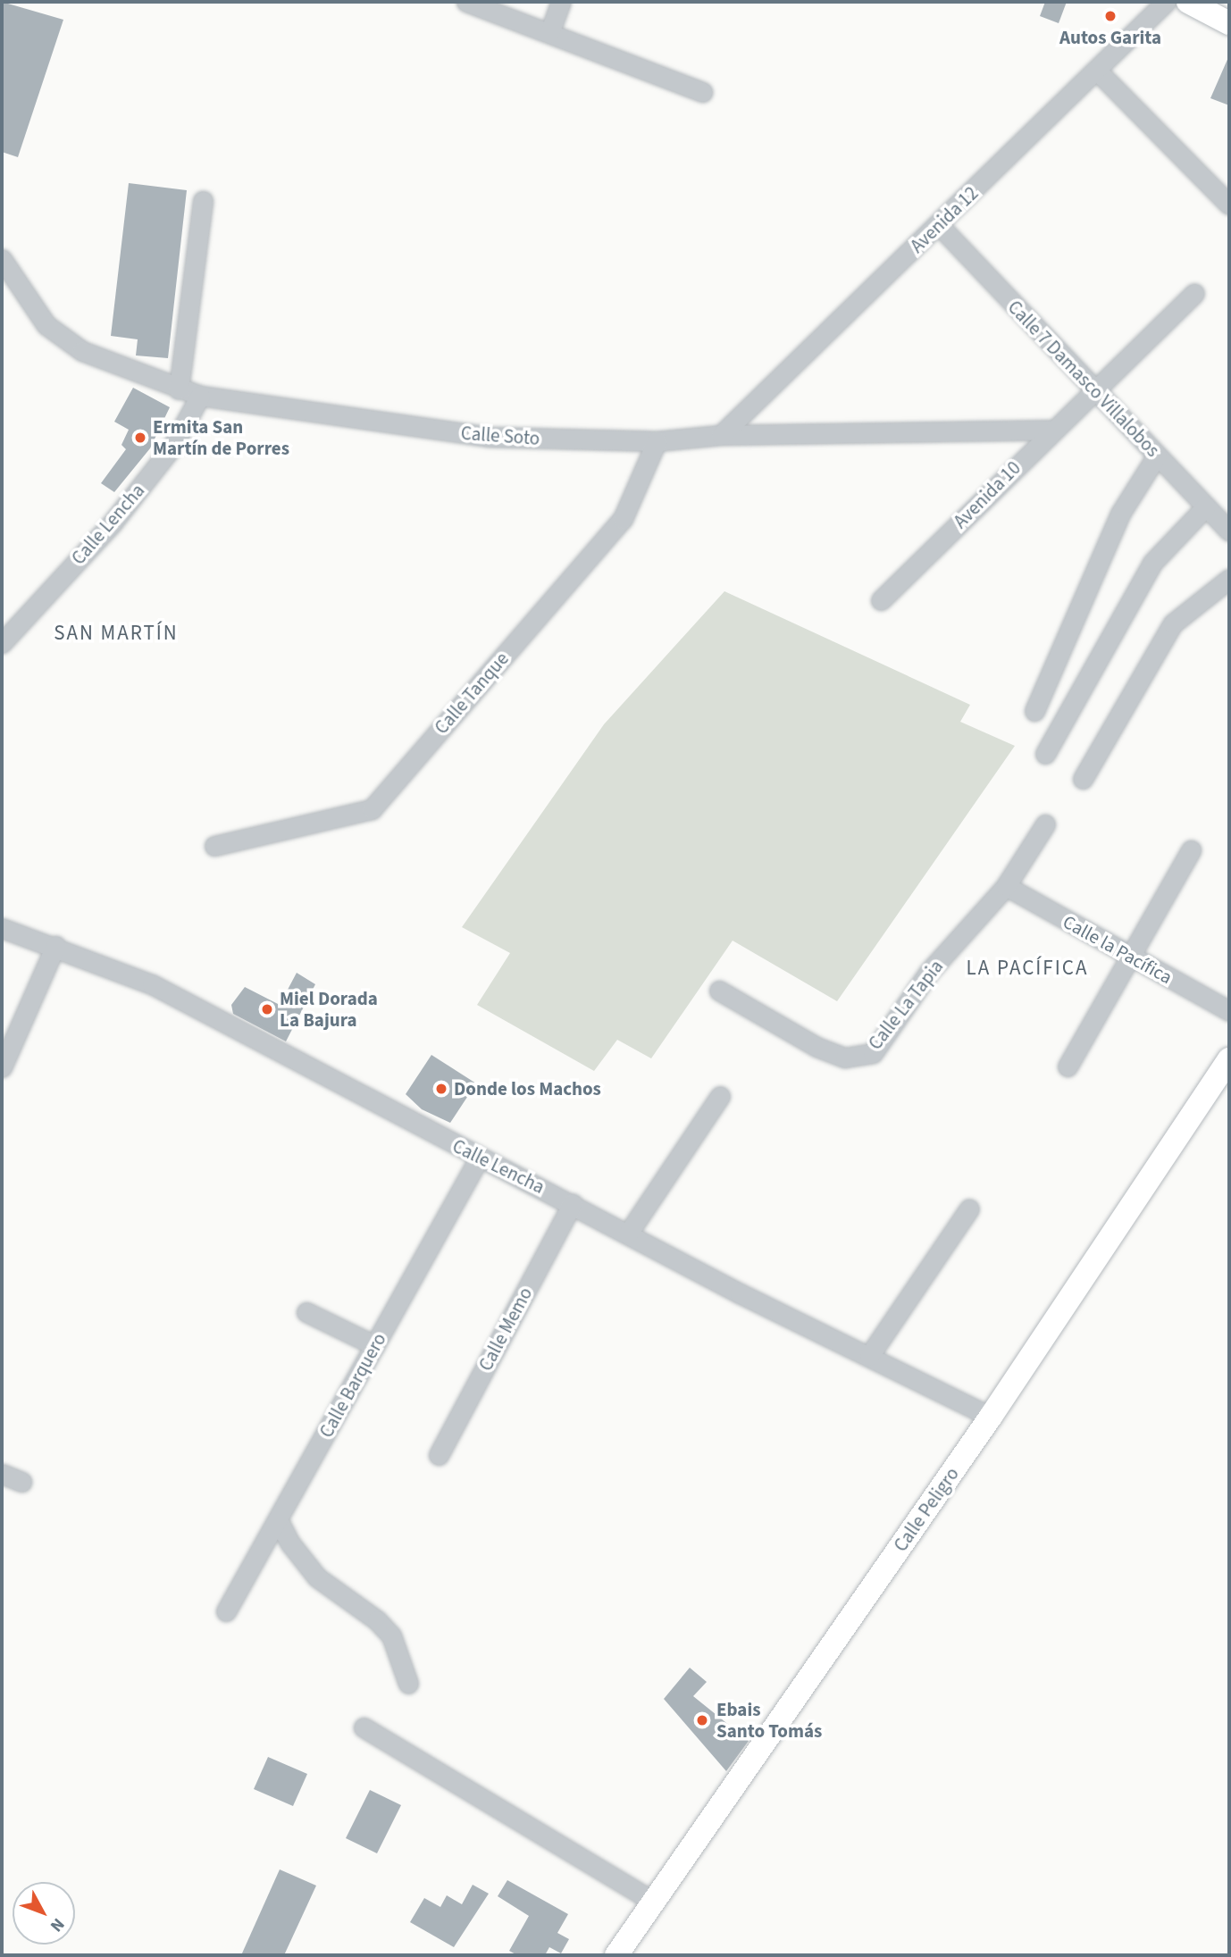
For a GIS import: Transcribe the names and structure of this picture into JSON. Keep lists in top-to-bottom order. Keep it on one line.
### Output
{"streets":{"main road":["Calle Peligro"],"street":["Avenida 12","Calle 7 Damasco Villalobos","Calle Soto","Avenida 10","Calle Lencha","Calle Tanque","Calle la Pacífica","Calle La Tapia","Calle Memo","Calle Barquero"]},"crossings":[["Avenida 12","Calle 7 Damasco Villalobos"],["Avenida 12","Calle Soto"],["Calle 7 Damasco Villalobos","Avenida 10"],["Calle Soto","Avenida 10"],["Calle Soto","Calle Lencha"],["Calle Soto","Calle Tanque"],["Calle Lencha","Calle Memo"],["Calle Lencha","Calle Barquero"],["Calle Lencha","Calle Peligro"],["Calle la Pacífica","Calle La Tapia"]],"districts":["SAN MARTÍN","LA PACÍFICA"],"places":["Autos Garita","Ermita San Martín de Porres","Miel Dorada La Bajura","Donde los Machos","Ebais Santo Tomás"],"north":"bottom right"}
